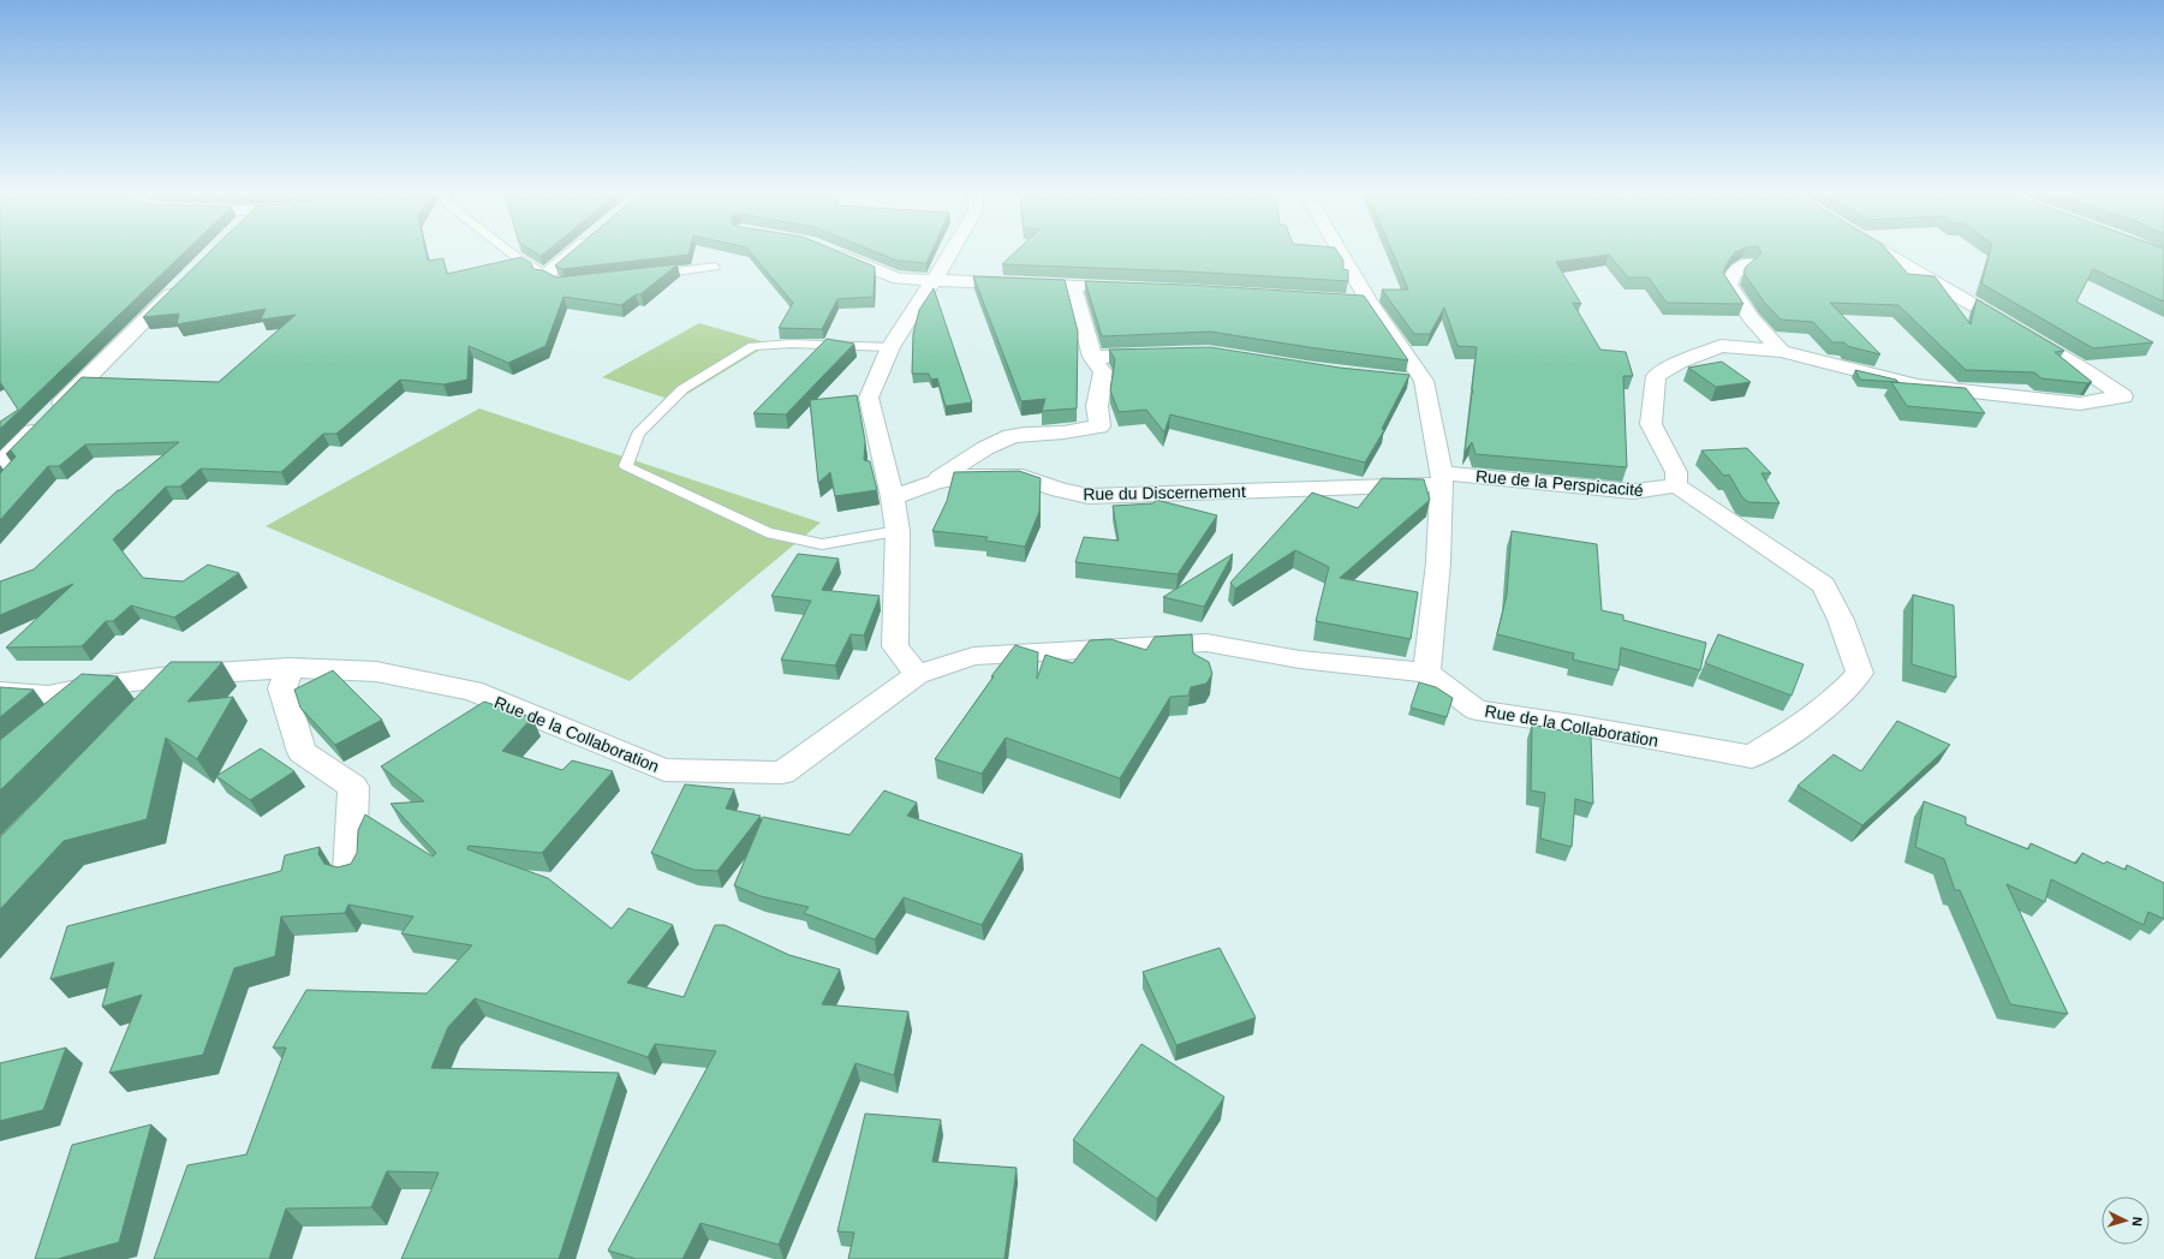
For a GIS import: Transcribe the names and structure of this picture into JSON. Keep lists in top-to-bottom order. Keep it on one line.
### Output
{"streets":{"street":["Rue de la Perspicacité","Rue du Discernement","Rue de la Collaboration"]},"crossings":[["Rue de la Perspicacité","Rue du Discernement"],["Rue de la Perspicacité","Rue de la Collaboration"]],"north":"right"}
